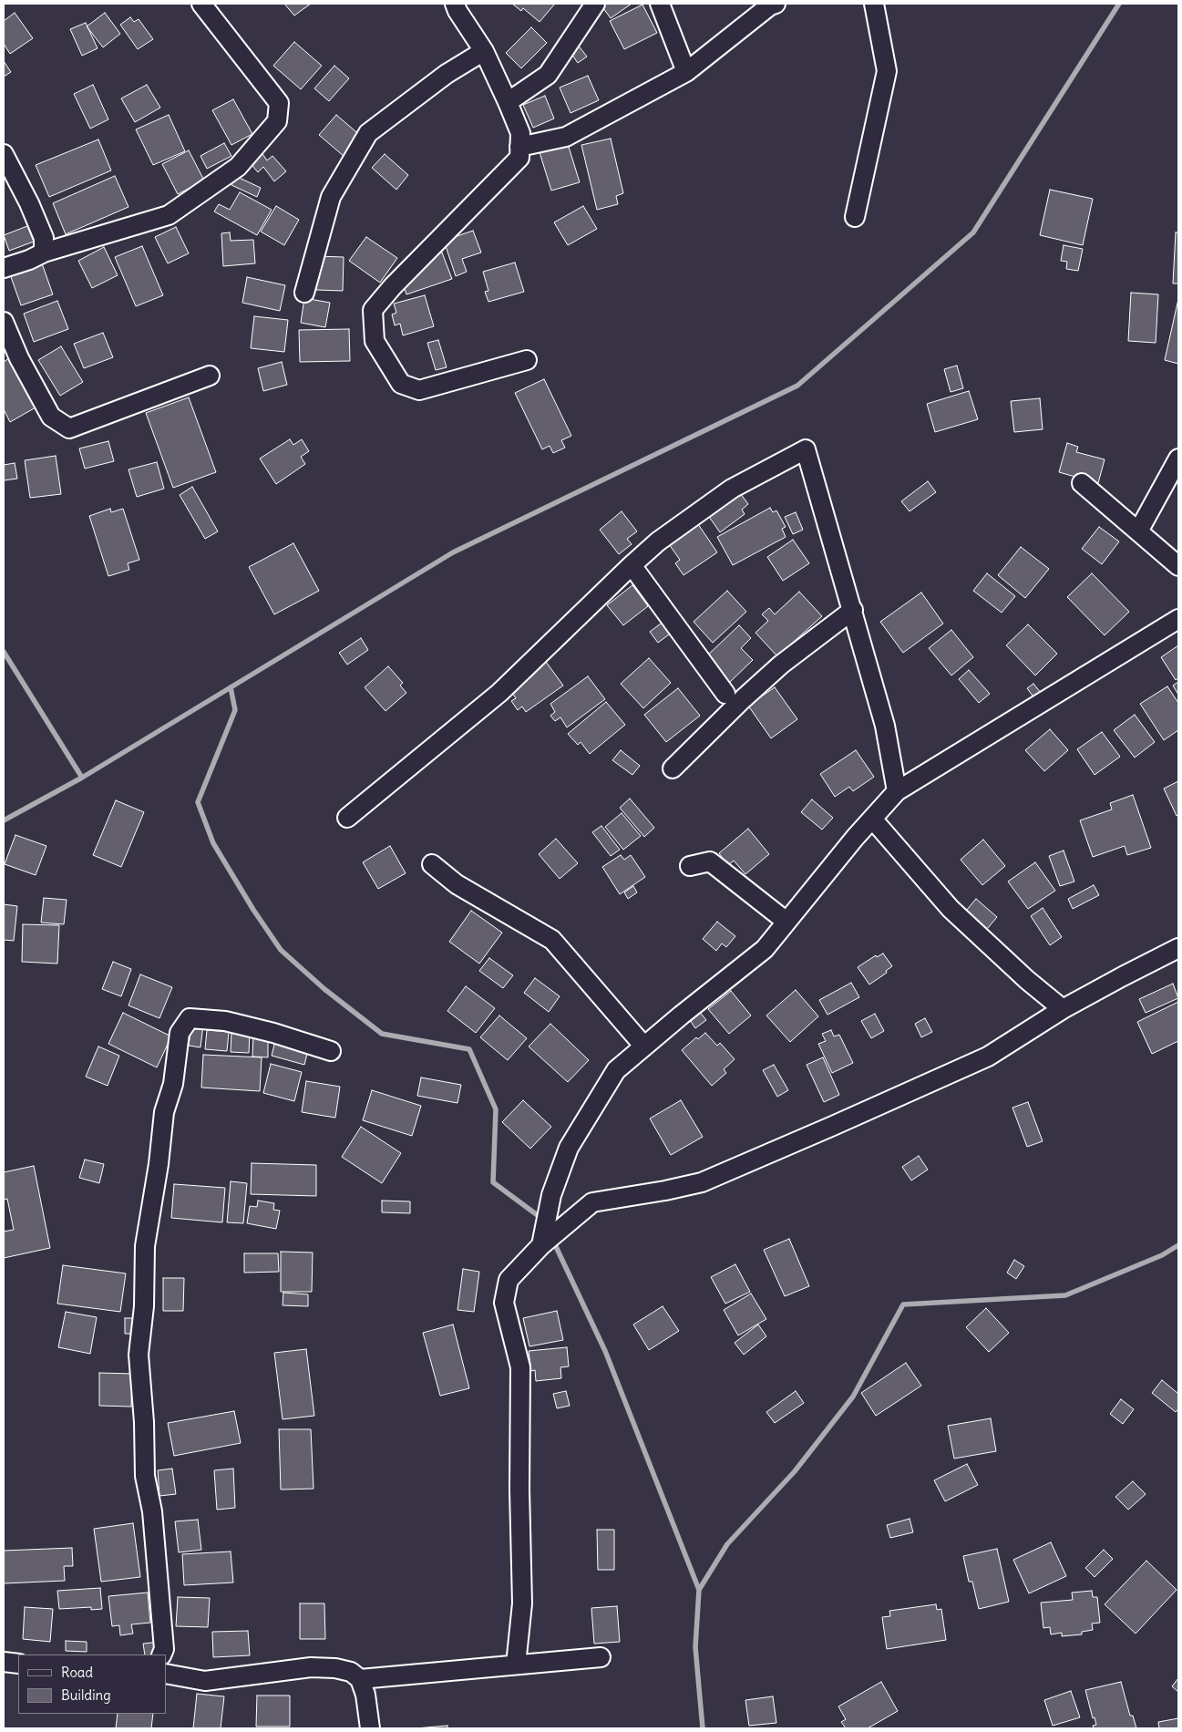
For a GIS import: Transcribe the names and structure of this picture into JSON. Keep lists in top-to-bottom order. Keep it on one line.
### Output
{"legend":["Road","Building"]}
